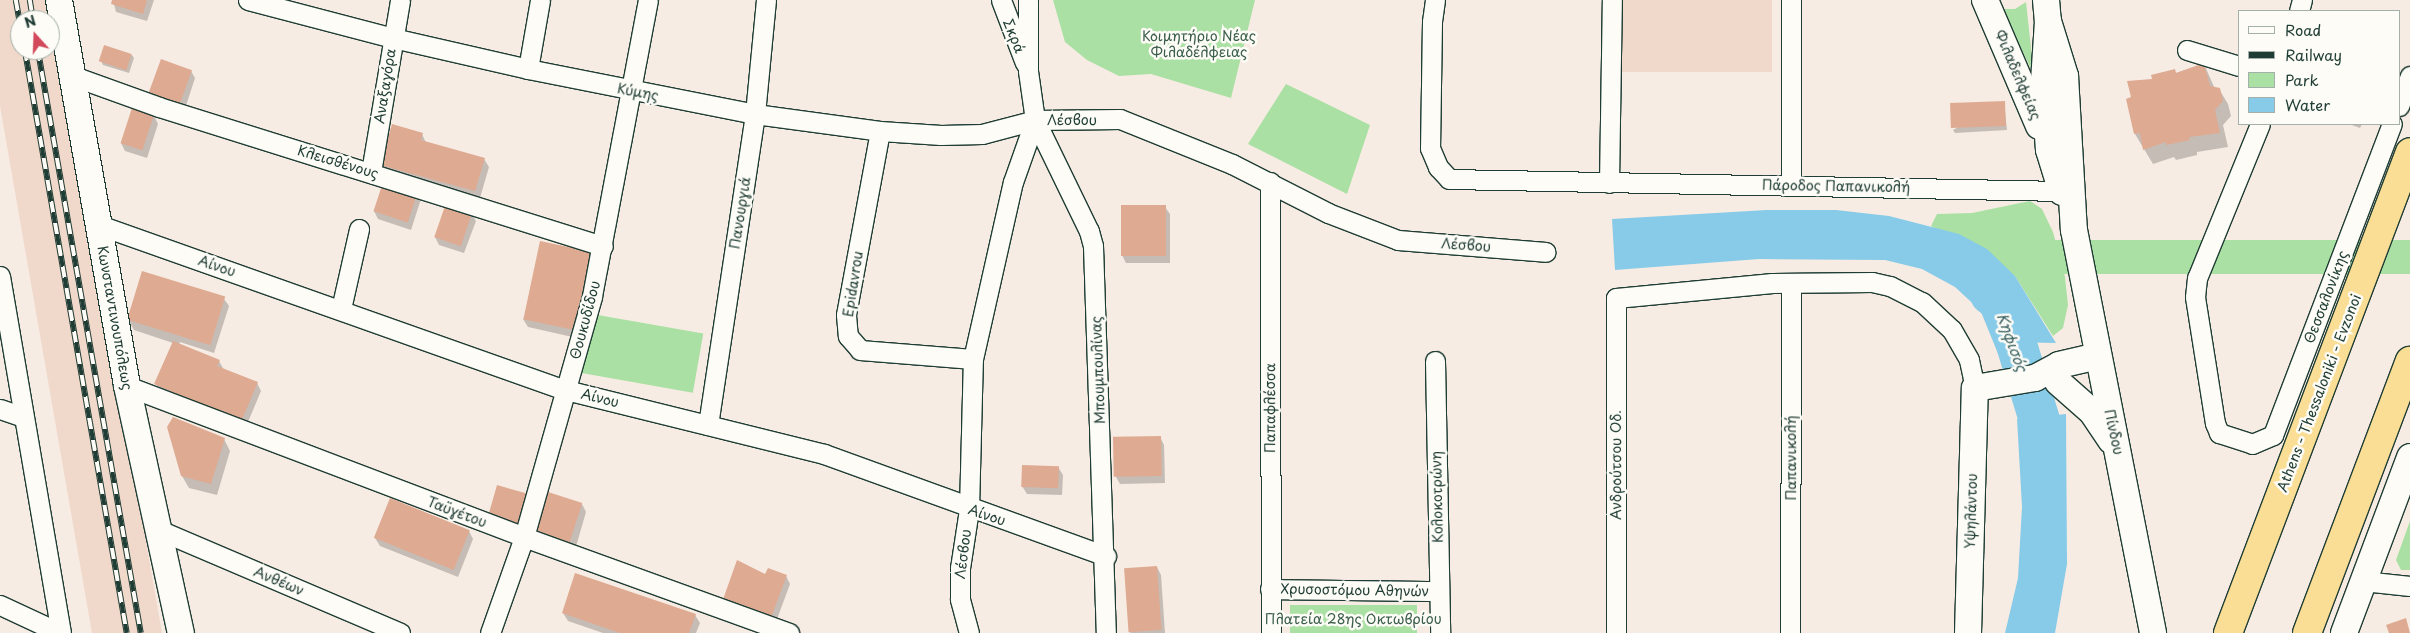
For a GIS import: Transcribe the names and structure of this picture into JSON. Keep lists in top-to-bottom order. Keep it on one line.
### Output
{"streets":{"highway":["Athens - Thessaloniki - Evzonoi"],"street":["Σκρά","Φιλαδελφείας","Αναξαγόρα","Κύμης","Λέσβου","Κλεισθένους","Πάροδος Παπανικολή","Πανουργιά","Αίνου","Epidavrou","Θεσσαλονίκης","Κωνσταντινουπόλεως","Θουκυδίδου","Μπουμπουλίνας","Παπαφλέσσα","Πίνδου","Παπανικολή","Ανδρούτσου Οδ.","Κολοκοτρώνη","Υψηλάντου","Ταϋγέτου","Ανθέων","Χρυσοστόμου Αθηνών"]},"crossings":[["Σκρά","Κύμης"],["Σκρά","Λέσβου"],["Σκρά","Μπουμπουλίνας"],["Αναξαγόρα","Κύμης"],["Αναξαγόρα","Κλεισθένους"],["Κύμης","Λέσβου"],["Κύμης","Πανουργιά"],["Κύμης","Epidavrou"],["Κύμης","Θουκυδίδου"],["Κύμης","Μπουμπουλίνας"],["Λέσβου","Αίνου"],["Λέσβου","Epidavrou"],["Λέσβου","Μπουμπουλίνας"],["Λέσβου","Παπαφλέσσα"],["Κλεισθένους","Κωνσταντινουπόλεως"],["Κλεισθένους","Θουκυδίδου"],["Πανουργιά","Αίνου"],["Αίνου","Κωνσταντινουπόλεως"],["Αίνου","Θουκυδίδου"],["Αίνου","Μπουμπουλίνας"],["Κωνσταντινουπόλεως","Ταϋγέτου"],["Κωνσταντινουπόλεως","Ανθέων"],["Θουκυδίδου","Ταϋγέτου"],["Παπαφλέσσα","Χρυσοστόμου Αθηνών"],["Παπανικολή","Ανδρούτσου Οδ."],["Κολοκοτρώνη","Χρυσοστόμου Αθηνών"]],"water":["Κηφισός"],"parks":["Κοιμητήριο Νέας Φιλαδέλφειας","Πλατεία 28ης Οκτωβρίου"],"legend":["Road","Railway","Park","Water"],"north":"top"}
